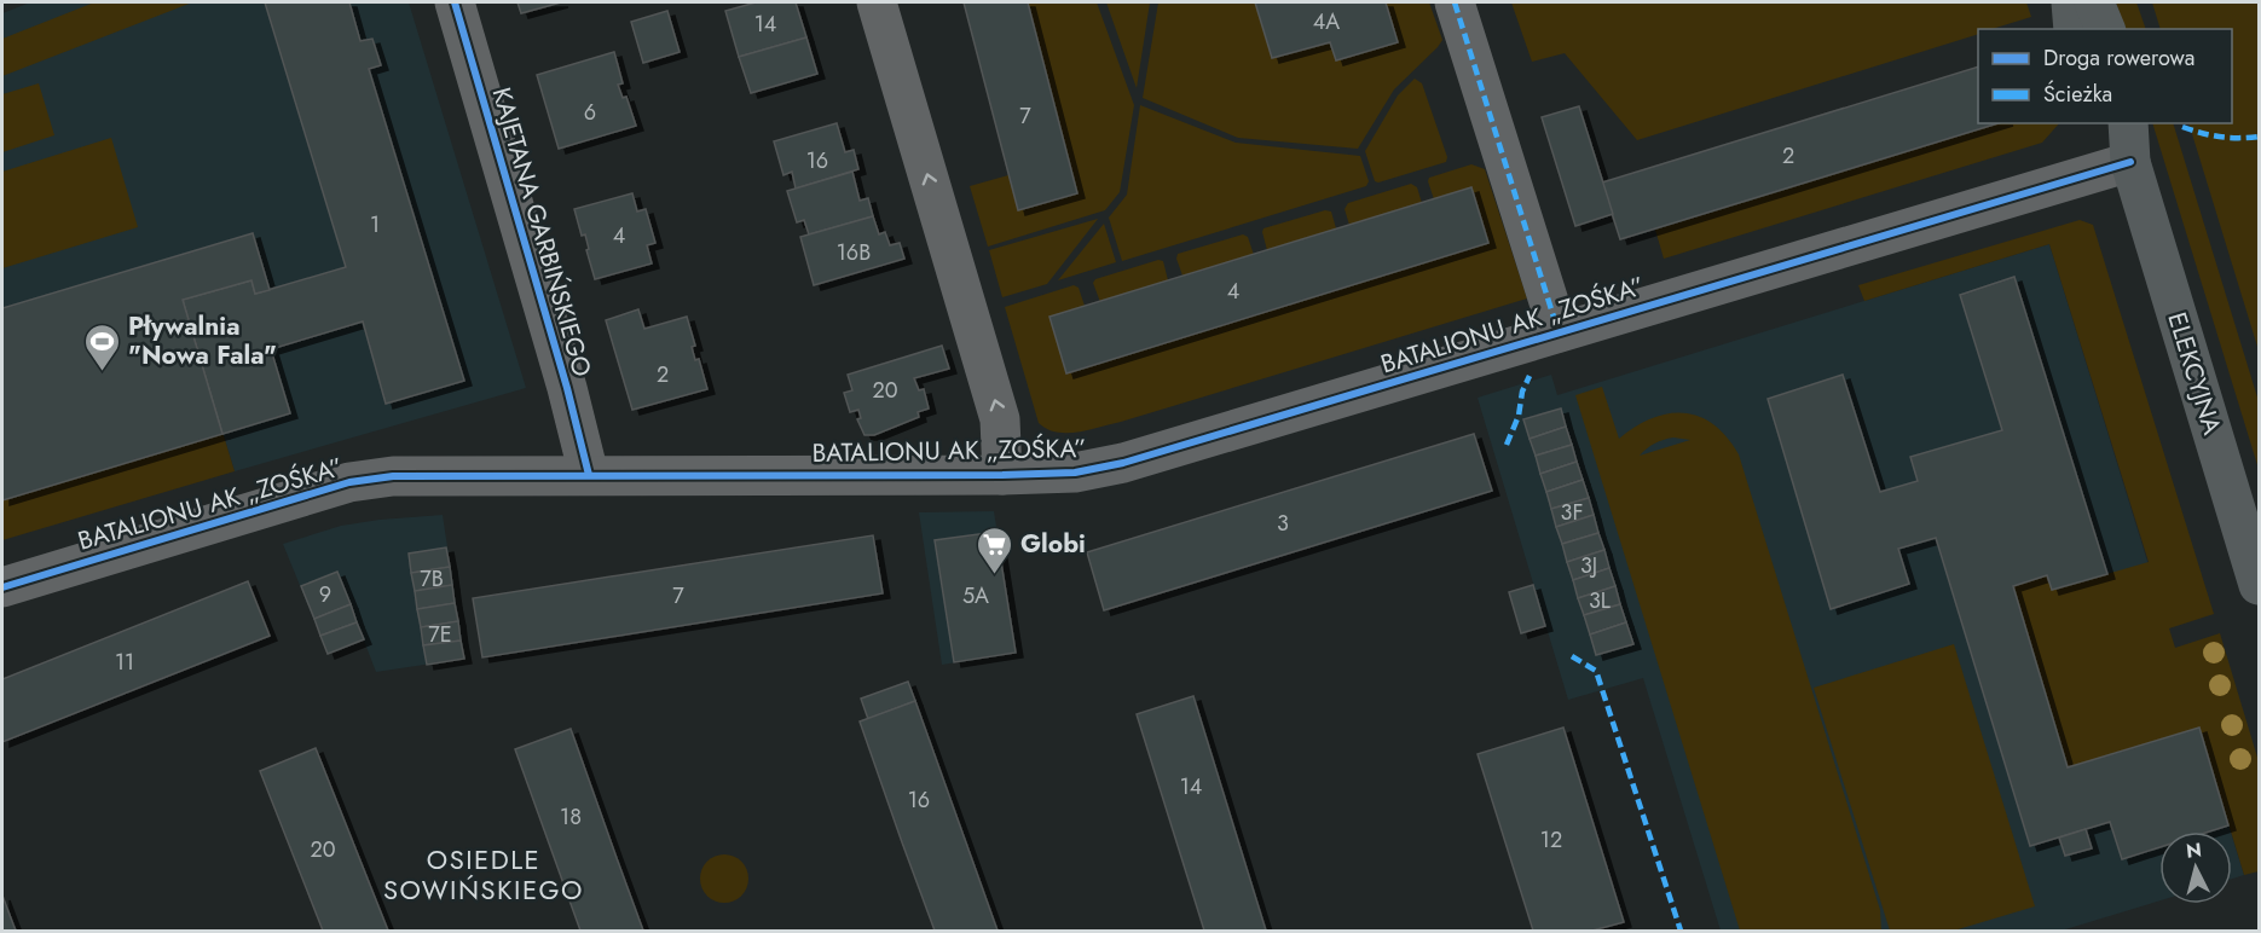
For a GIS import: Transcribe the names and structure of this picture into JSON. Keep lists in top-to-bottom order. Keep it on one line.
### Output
{"streets":{"street":["KAJETANA GARBIŃSKIEGO","BATALIONU AK „ZOŚKA”","ELEKCYJNA"]},"crossings":[["KAJETANA GARBIŃSKIEGO","BATALIONU AK „ZOŚKA”"],["BATALIONU AK „ZOŚKA”","ELEKCYJNA"]],"districts":["OSIEDLE SOWIŃSKIEGO"],"places":{"sports":["Pływalnia \"Nowa Fala\""],"supermarket":["Globi"]},"house_numbers":["4A","14","6","7","2","16","1","4","16B","4","2","20","3F","3","3J","7B","9","7","5A","3L","7E","11","14","16","18","12","20"],"legend":["Droga rowerowa","Ścieżka"],"north":"top"}
